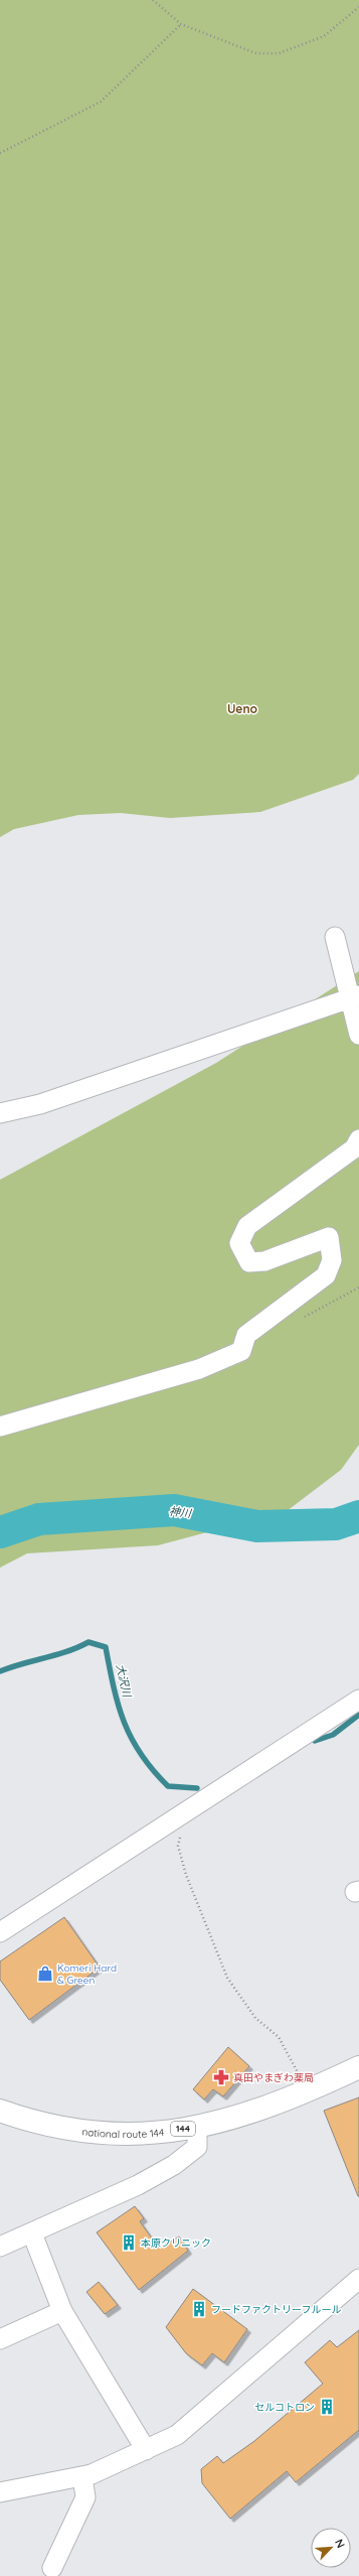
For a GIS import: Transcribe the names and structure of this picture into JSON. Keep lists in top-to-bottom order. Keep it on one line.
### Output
{"streets":{"highway":["144","national route 144"]},"districts":["Ueno"],"water":["神川","大沢川"],"places":{"shop":["Komeri Hard & Green"],"pharmacy":["真田やまぎわ薬局"],"building":["本原クリニック","フードファクトリーフルール","セルコトロン"]},"north":"top right"}
